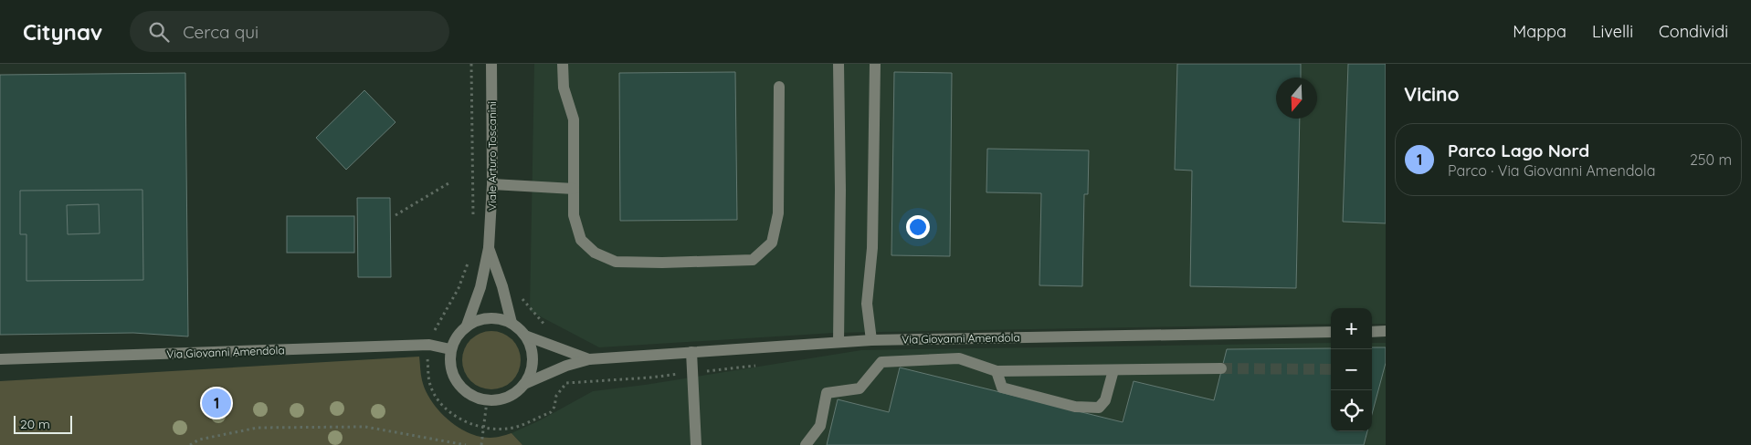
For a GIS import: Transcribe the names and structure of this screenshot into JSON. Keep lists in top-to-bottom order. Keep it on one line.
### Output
{"streets":{"street":["Viale Arturo Toscanini","Via Giovanni Amendola"]},"crossings":[["Viale Arturo Toscanini","Via Giovanni Amendola"]],"scale_bar":"20 m","north":"bottom","page":{"header":"Citynav","search":"Cerca qui","nav":["Mappa","Livelli","Condividi"],"heading":"Vicino","list":[{"mark":"1","name":"Parco Lago Nord","note":"Parco · Via Giovanni Amendola","value":"250 m"}],"map_buttons":["+","−"],"pins":"1","scale":"20 m"}}
